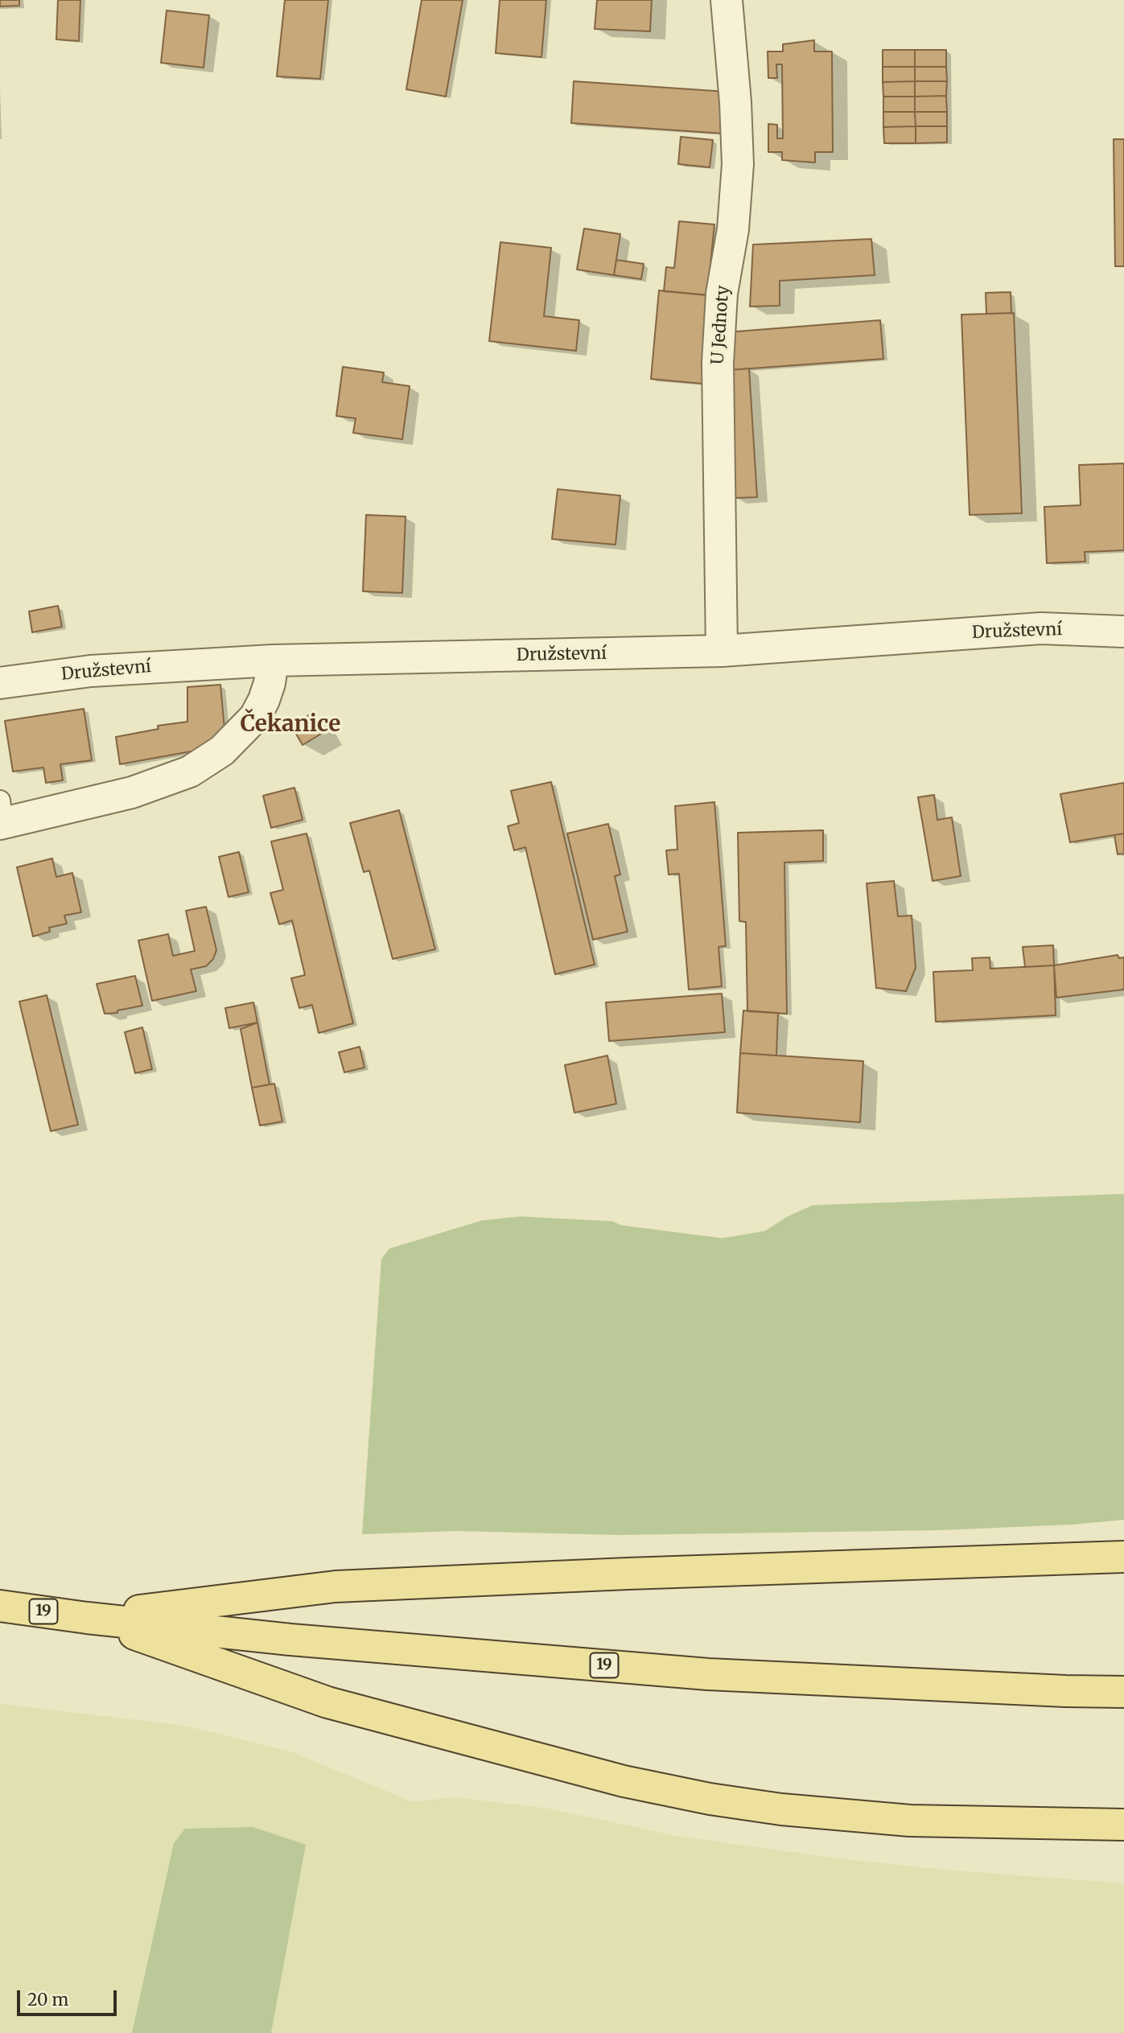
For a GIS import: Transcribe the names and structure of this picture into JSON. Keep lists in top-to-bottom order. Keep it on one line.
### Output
{"streets":{"main road":["19"],"street":["U Jednoty","Družstevní"]},"crossings":[["U Jednoty","Družstevní"]],"districts":["Čekanice"],"scale_bar":"20 m"}
